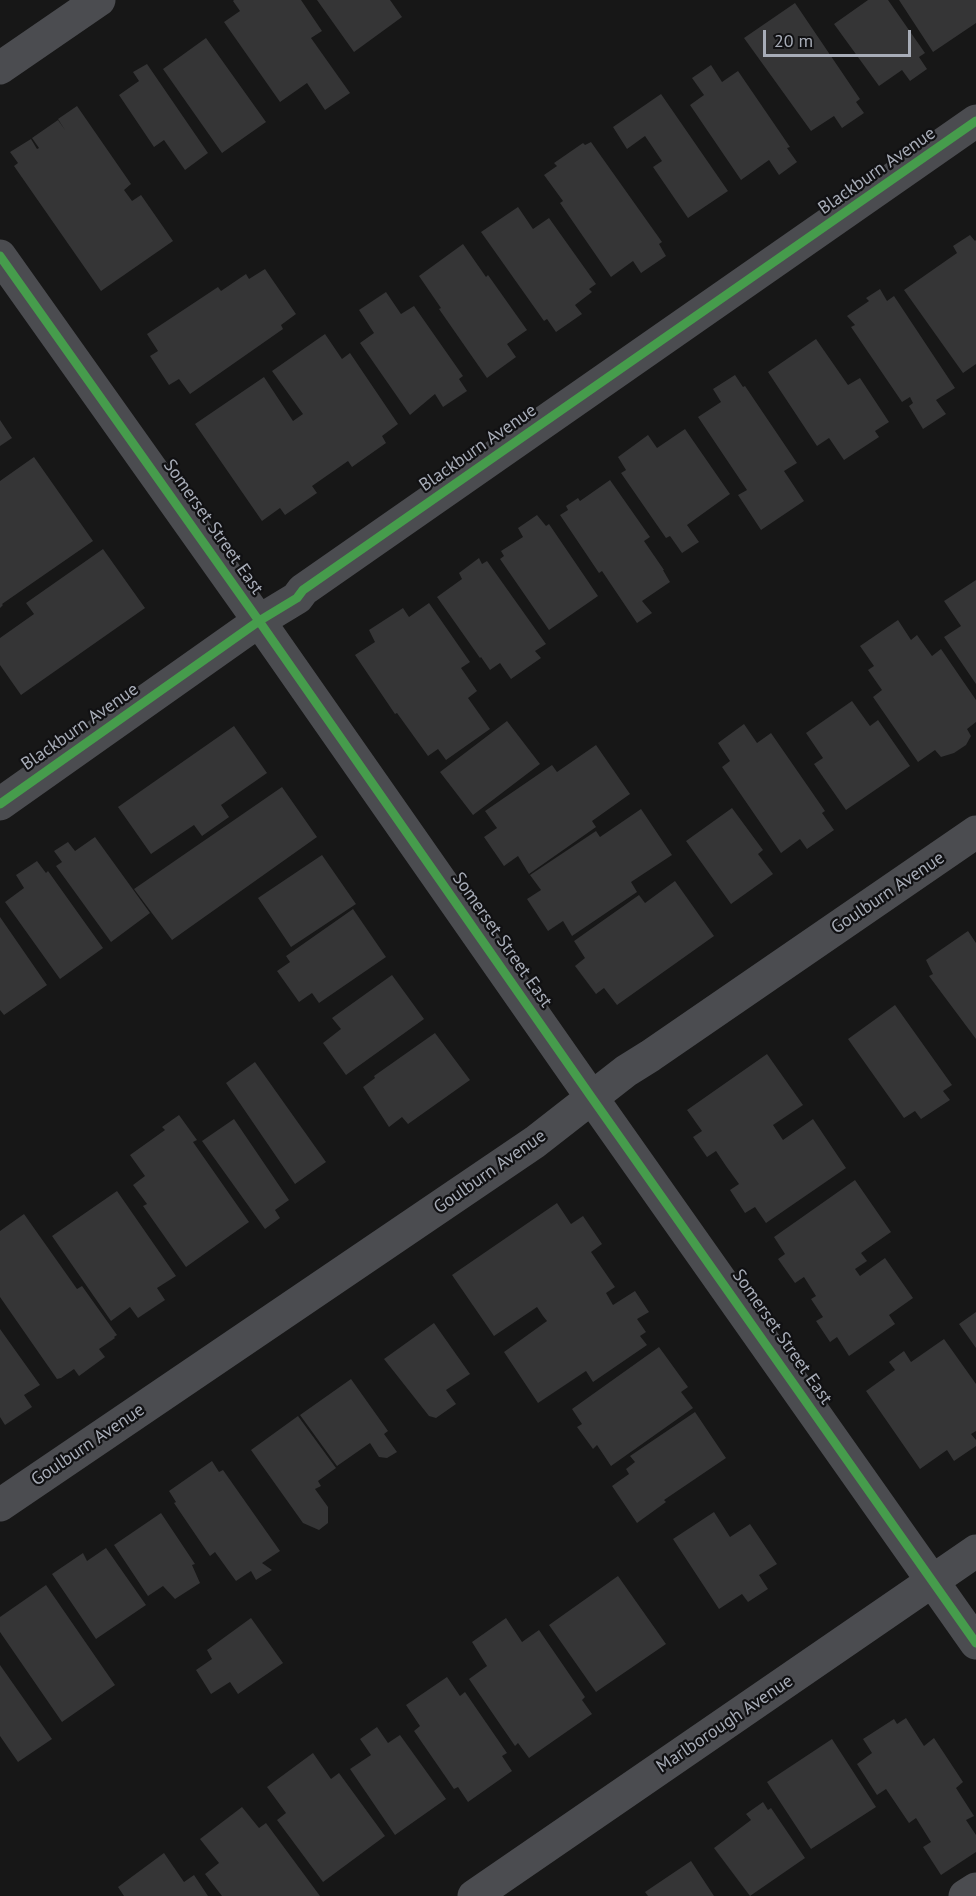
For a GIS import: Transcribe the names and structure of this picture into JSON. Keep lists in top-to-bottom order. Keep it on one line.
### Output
{"streets":{"street":["Blackburn Avenue","Somerset Street East","Goulburn Avenue","Marlborough Avenue"]},"crossings":[["Blackburn Avenue","Somerset Street East"],["Somerset Street East","Goulburn Avenue"],["Somerset Street East","Marlborough Avenue"]],"scale_bar":"20 m"}
